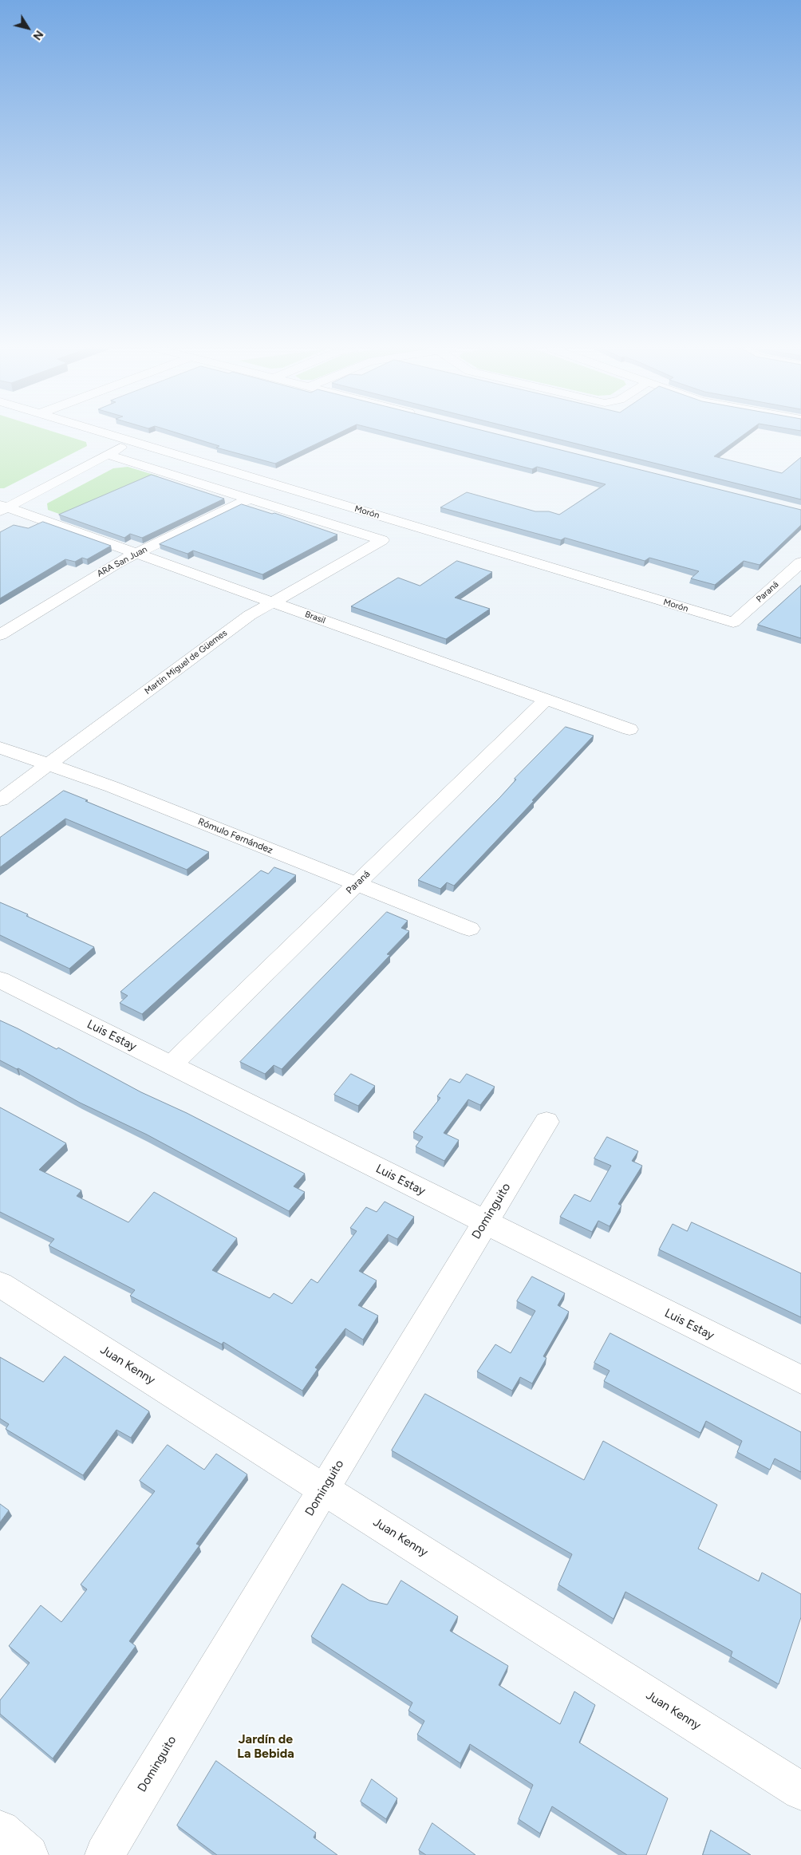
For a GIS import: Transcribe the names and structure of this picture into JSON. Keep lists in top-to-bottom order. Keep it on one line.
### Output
{"streets":{"street":["Morón","ARA San Juan","Paraná","Brasil","Martín Miguel de Güemes","Rómulo Fernández","Luis Estay","Dominguito","Juan Kenny"]},"crossings":[["Morón","Paraná"],["ARA San Juan","Brasil"],["ARA San Juan","Martín Miguel de Güemes"],["Paraná","Brasil"],["Paraná","Rómulo Fernández"],["Paraná","Luis Estay"],["Brasil","Martín Miguel de Güemes"],["Martín Miguel de Güemes","Rómulo Fernández"],["Luis Estay","Dominguito"],["Dominguito","Juan Kenny"]],"districts":["Jardín de La Bebida"],"north":"bottom right"}
